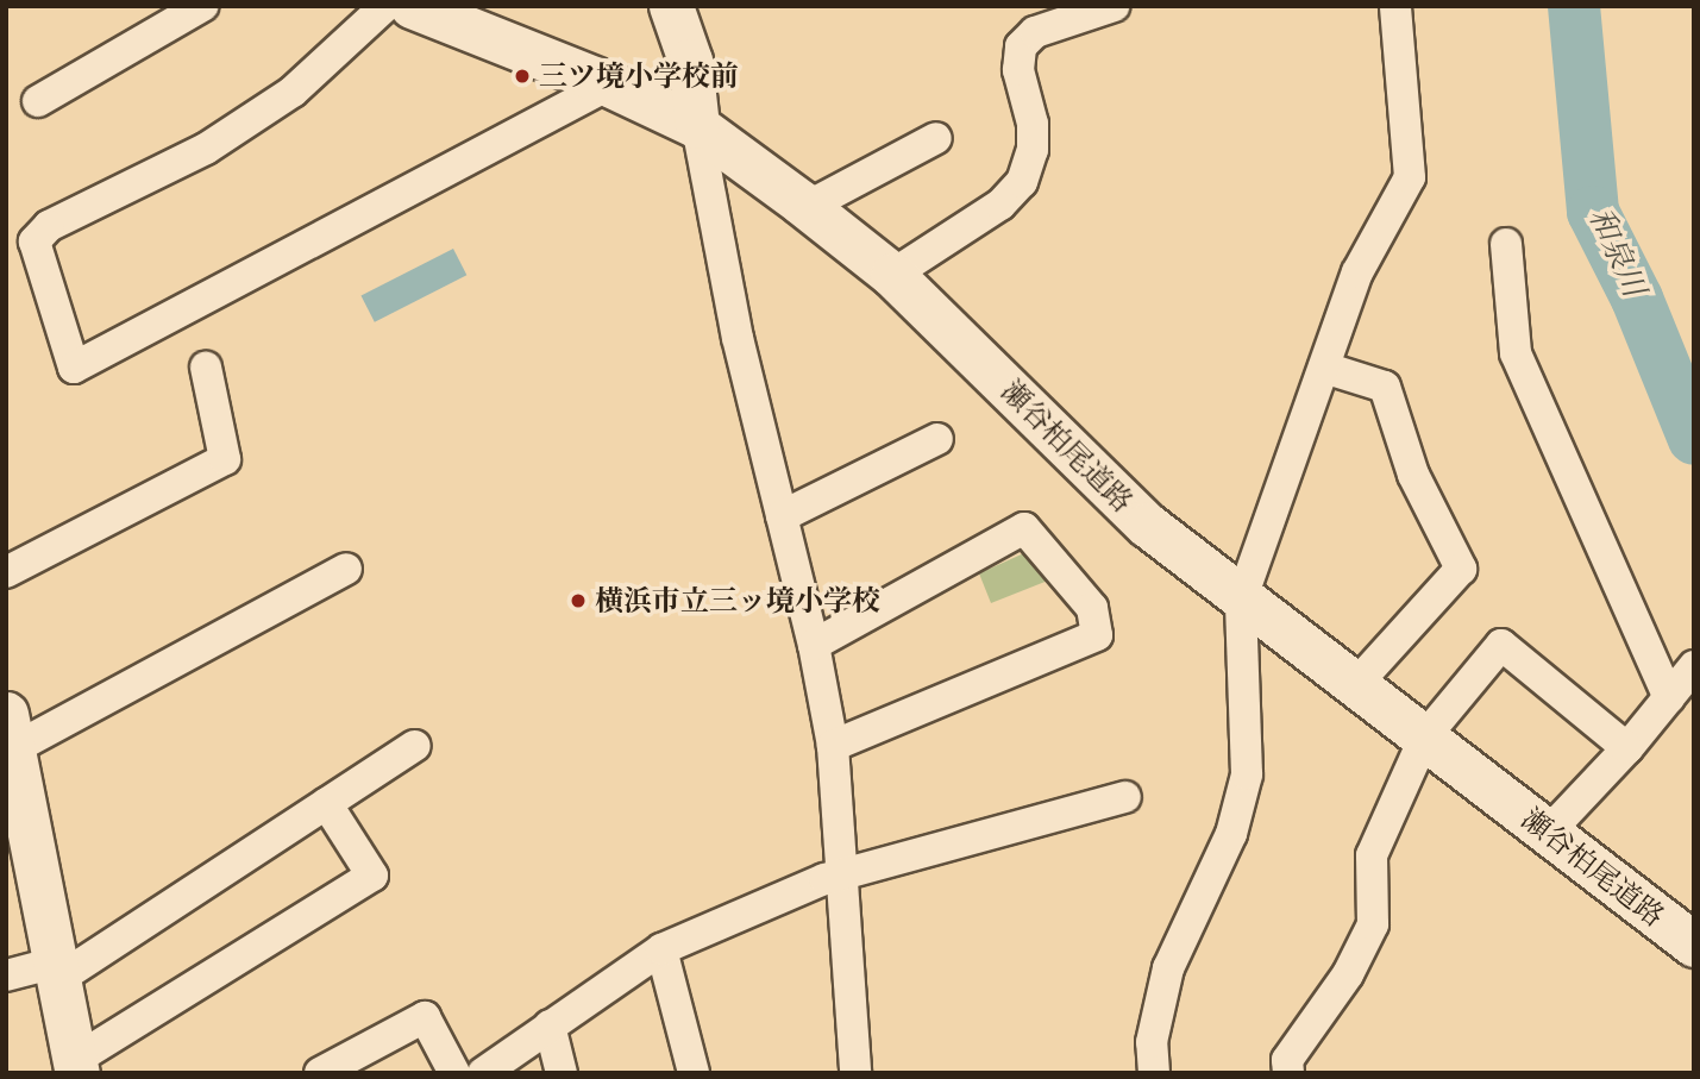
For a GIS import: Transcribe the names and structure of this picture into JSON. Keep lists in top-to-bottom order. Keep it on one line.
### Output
{"streets":{"main road":["瀬谷柏尾道路"]},"water":["和泉川"],"places":["三ツ境小学校前","横浜市立三ッ境小学校"]}
